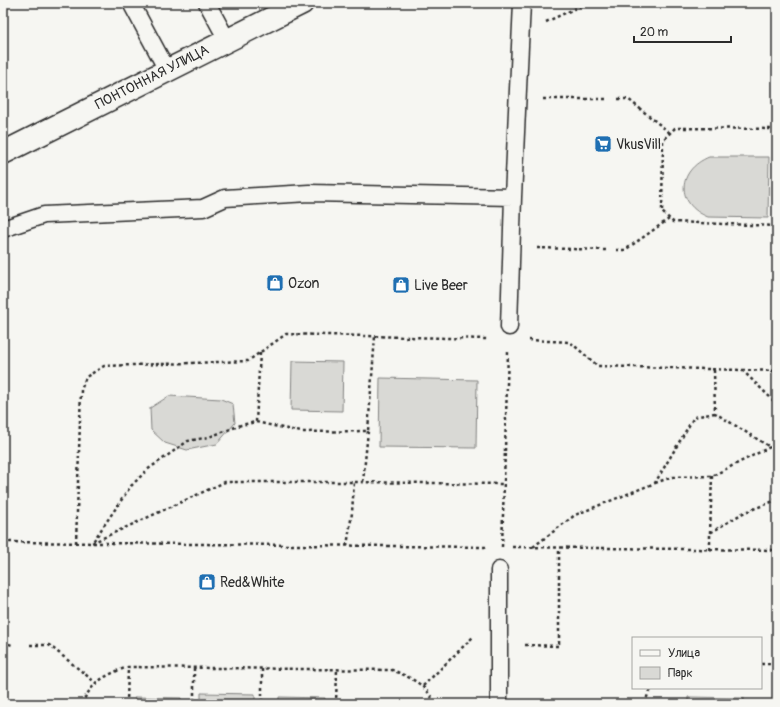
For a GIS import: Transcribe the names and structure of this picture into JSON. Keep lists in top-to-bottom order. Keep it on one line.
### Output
{"streets":{"street":["ПОНТОННАЯ УЛИЦА"]},"places":{"supermarket":["VkusVill"],"shop":["Ozon","Live Beer","Red&White"]},"legend":["Улица","Парк"],"scale_bar":"20 m"}
